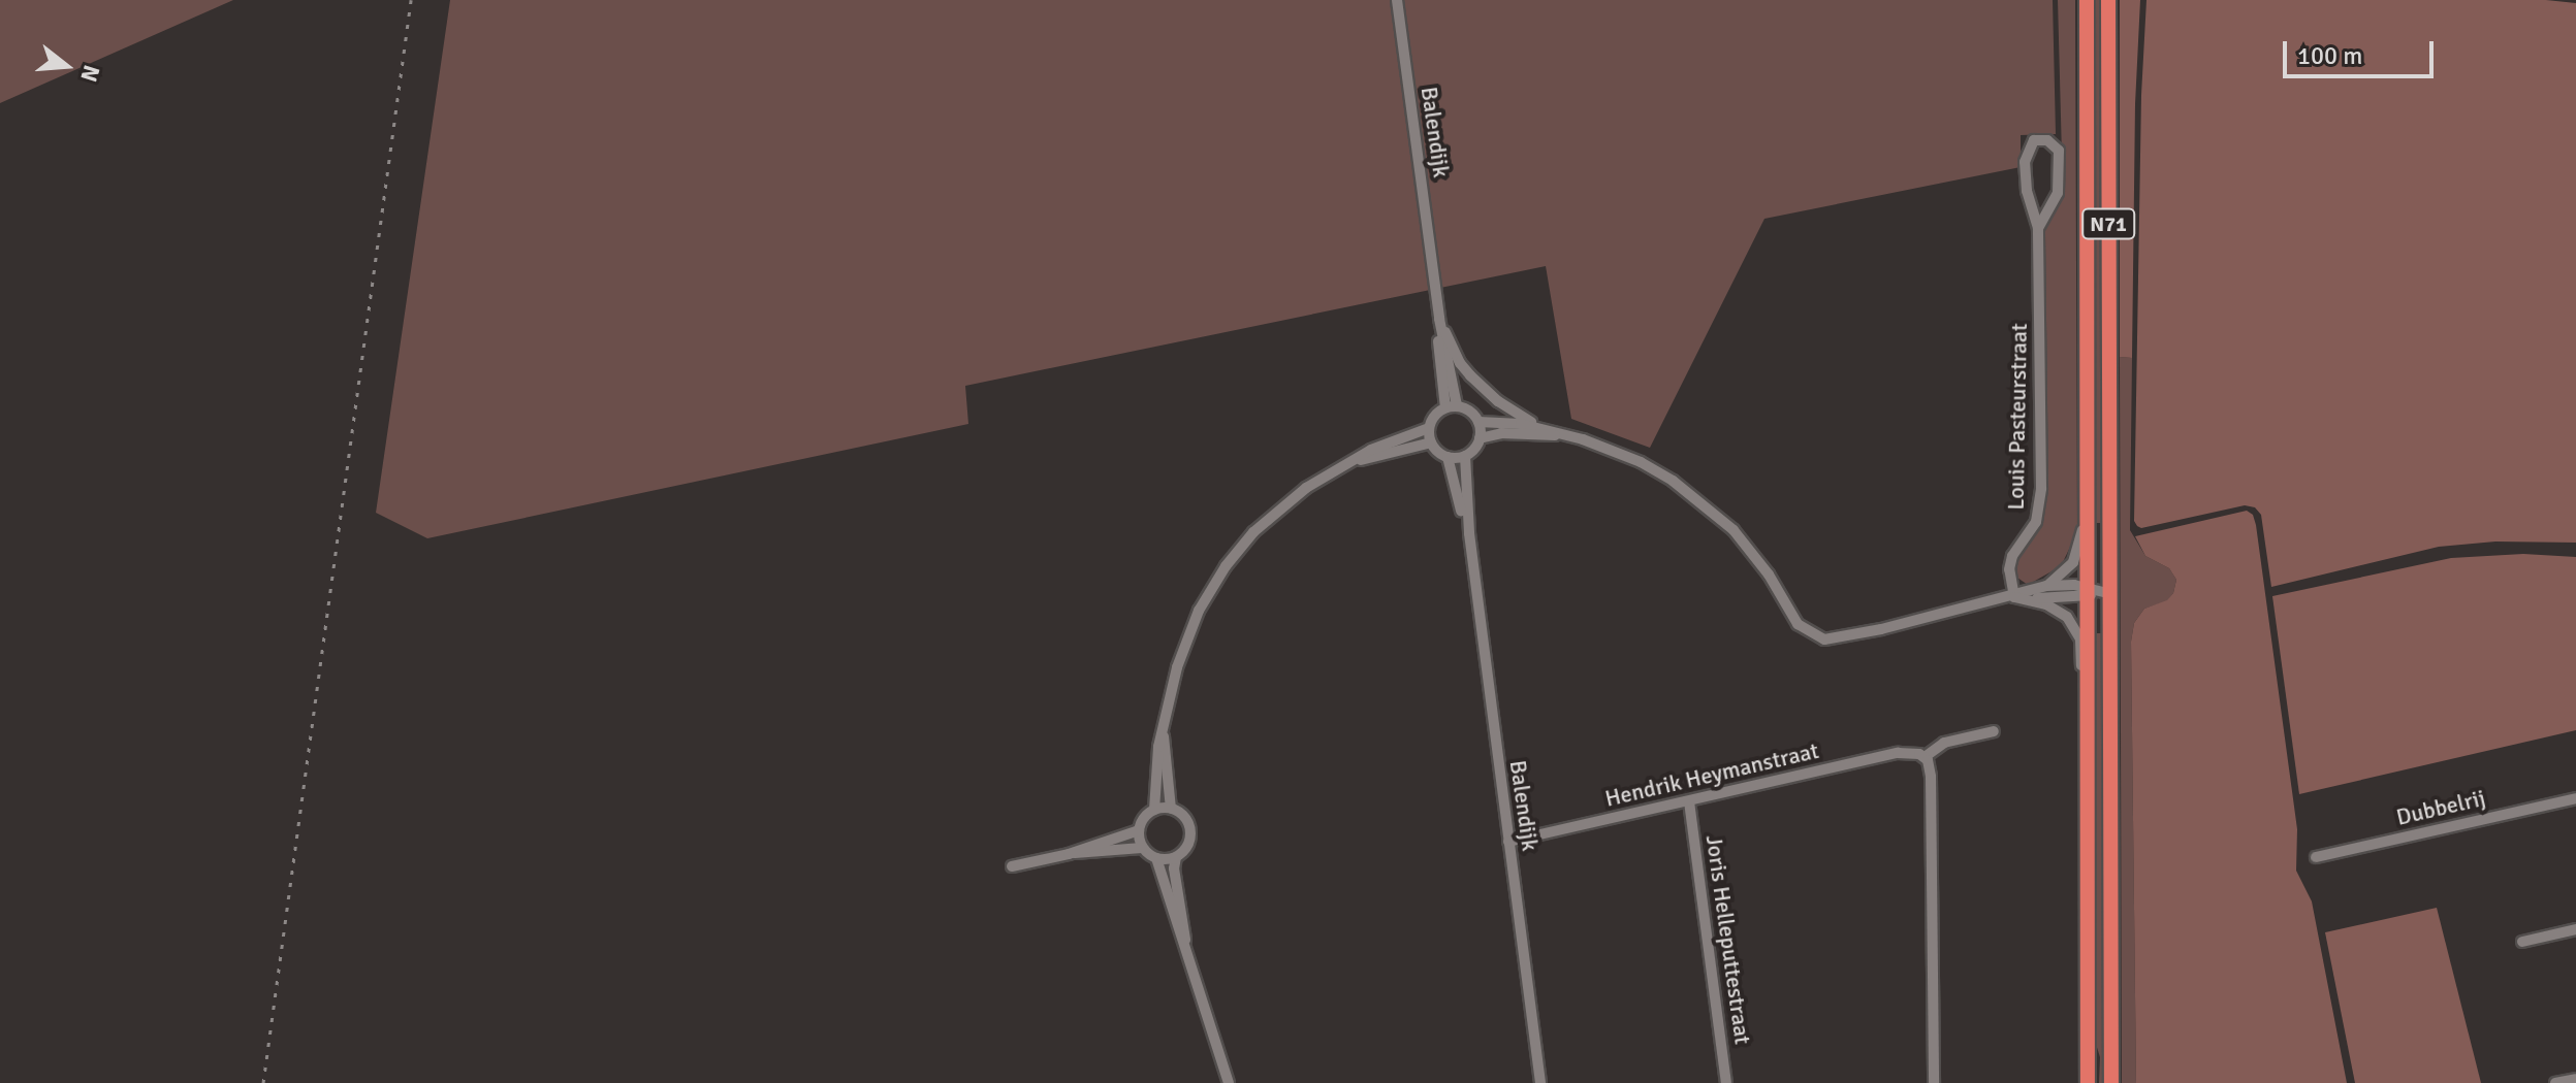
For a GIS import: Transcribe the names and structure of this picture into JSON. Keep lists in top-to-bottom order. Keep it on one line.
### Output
{"streets":{"highway":["N71"],"street":["Balendijk","Louis Pasteurstraat","Hendrik Heymanstraat","Dubbelrij","Joris Helleputtestraat"]},"crossings":[["Balendijk","Hendrik Heymanstraat"],["Hendrik Heymanstraat","Joris Helleputtestraat"]],"scale_bar":"100 m","north":"right"}
